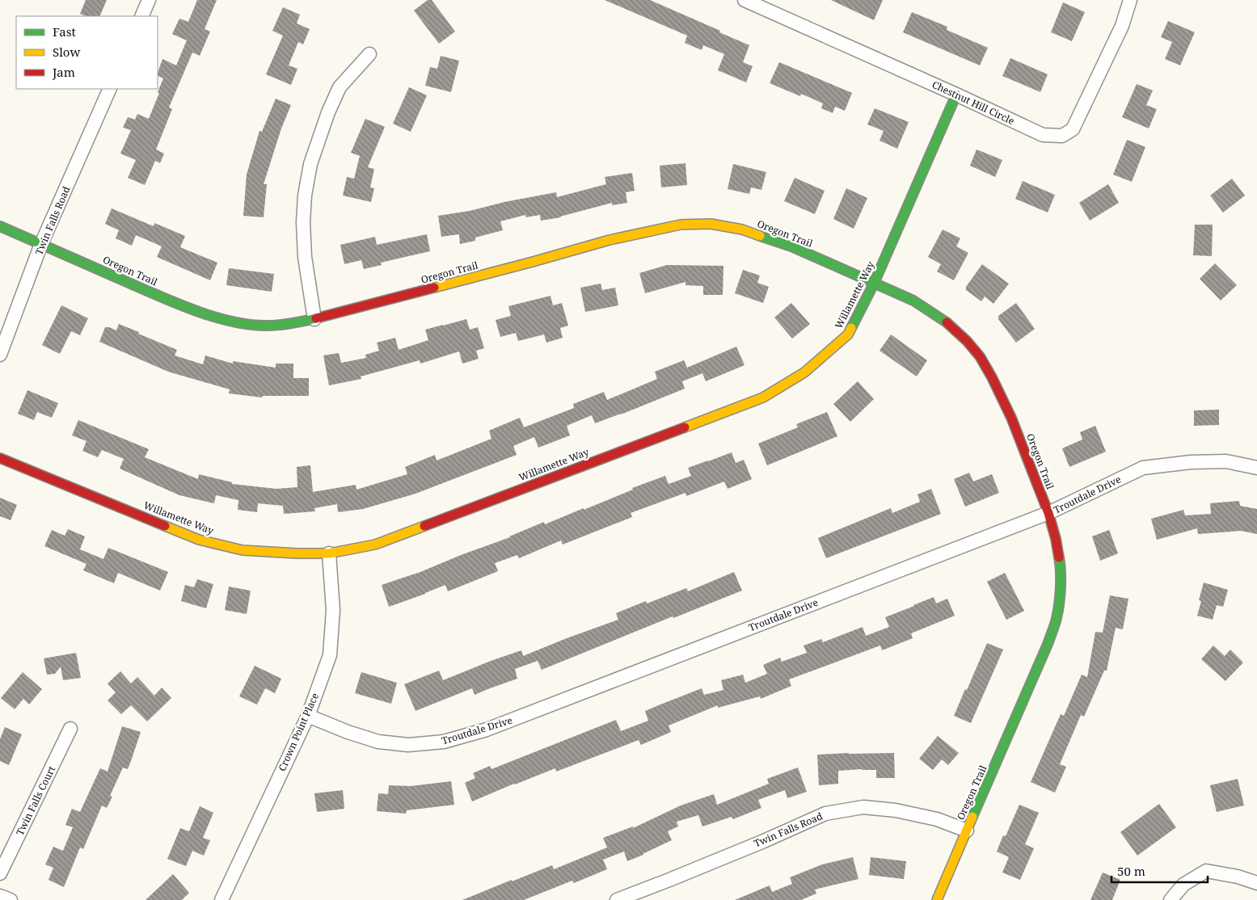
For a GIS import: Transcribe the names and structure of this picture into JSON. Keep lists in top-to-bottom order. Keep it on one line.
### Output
{"streets":{"street":["Chestnut Hill Circle","Twin Falls Road","Oregon Trail","Willamette Way","Troutdale Drive","Crown Point Place","Twin Falls Court"]},"crossings":[["Chestnut Hill Circle","Willamette Way"],["Twin Falls Road","Oregon Trail"],["Oregon Trail","Willamette Way"],["Oregon Trail","Troutdale Drive"],["Willamette Way","Crown Point Place"],["Troutdale Drive","Crown Point Place"]],"legend":["Fast","Slow","Jam"],"scale_bar":"50 m"}
